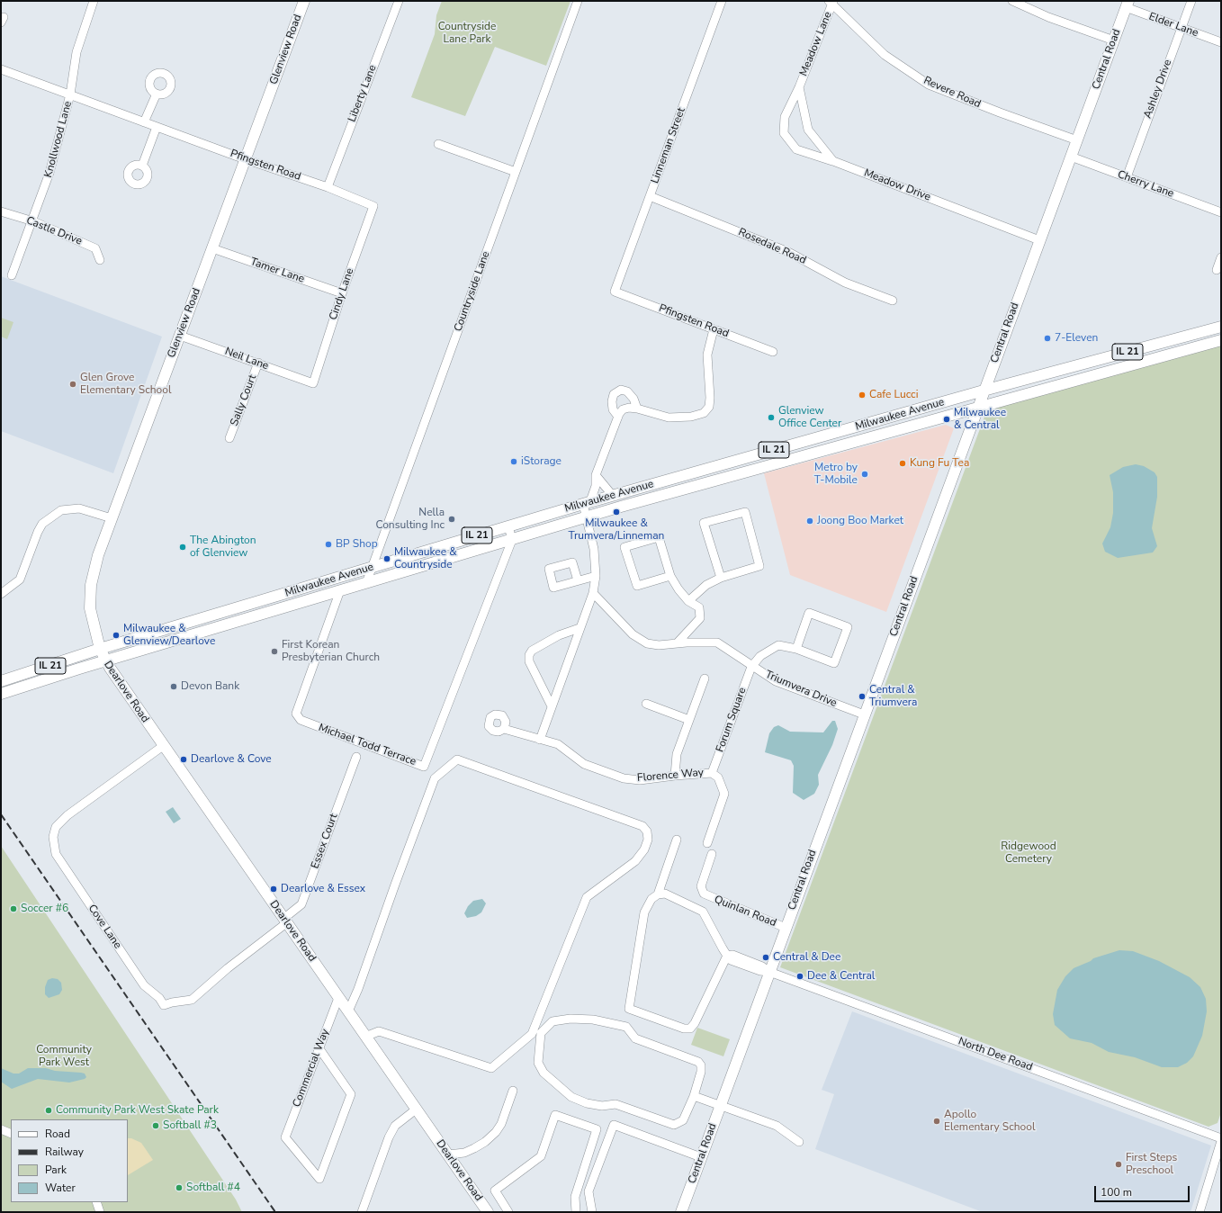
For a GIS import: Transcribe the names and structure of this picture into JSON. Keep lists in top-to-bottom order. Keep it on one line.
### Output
{"streets":{"main road":["Glenview Road","Central Road","IL 21","Milwaukee Avenue","Dearlove Road"],"street":["Elder Lane","Meadow Lane","Ashley Drive","Revere Road","Liberty Lane","Knollwood Lane","Linneman Street","Pfingsten Road","Cherry Lane","Meadow Drive","Castle Drive","Rosedale Road","Tamer Lane","Countryside Lane","Cindy Lane","Neil Lane","Sally Court","Triumvera Drive","Forum Square","Michael Todd Terrace","Florence Way","Essex Court","Quinlan Road","Cove Lane","North Dee Road","Commercial Way"]},"crossings":[["Elder Lane","Central Road"],["Elder Lane","Ashley Drive"],["Meadow Lane","Revere Road"],["Meadow Lane","Meadow Drive"],["Glenview Road","Pfingsten Road"],["Glenview Road","Tamer Lane"],["Glenview Road","Neil Lane"],["Glenview Road","Milwaukee Avenue"],["Glenview Road","Dearlove Road"],["Central Road","Revere Road"],["Central Road","Cherry Lane"],["Central Road","Meadow Drive"],["Central Road","Milwaukee Avenue"],["Central Road","Triumvera Drive"],["Central Road","Quinlan Road"],["Central Road","North Dee Road"],["Ashley Drive","Cherry Lane"],["Liberty Lane","Pfingsten Road"],["Knollwood Lane","Pfingsten Road"],["Knollwood Lane","Castle Drive"],["Linneman Street","Pfingsten Road"],["Linneman Street","Rosedale Road"],["Pfingsten Road","Cindy Lane"],["Tamer Lane","Cindy Lane"],["Countryside Lane","Milwaukee Avenue"],["Cindy Lane","Neil Lane"],["Neil Lane","Sally Court"],["Milwaukee Avenue","Dearlove Road"],["Milwaukee Avenue","Michael Todd Terrace"],["Triumvera Drive","Forum Square"],["Dearlove Road","Essex Court"],["Dearlove Road","Cove Lane"],["Dearlove Road","Commercial Way"],["Forum Square","Florence Way"],["Essex Court","Cove Lane"]],"parks":["Countryside Lane Park","Ridgewood Cemetery","Community Park West"],"places":["7-Eleven","Glen Grove Elementary School","Cafe Lucci","Glenview Office Center","Milwaukee & Central","iStorage","Kung Fu Tea","Metro by T-Mobile","Milwaukee & Trumvera/Linneman","Nella Consulting Inc","Joong Boo Market","BP Shop","The Abington of Glenview","Milwaukee & Countryside","Milwaukee & Glenview/Dearlove","First Korean Presbyterian Church","Devon Bank","Central & Triumvera","Dearlove & Cove","Dearlove & Essex","Soccer #6","Central & Dee","Dee & Central","Community Park West Skate Park","Apollo Elementary School","Softball #3","First Steps Preschool","Softball #4"],"legend":["Road","Railway","Park","Water"],"scale_bar":"100 m"}
